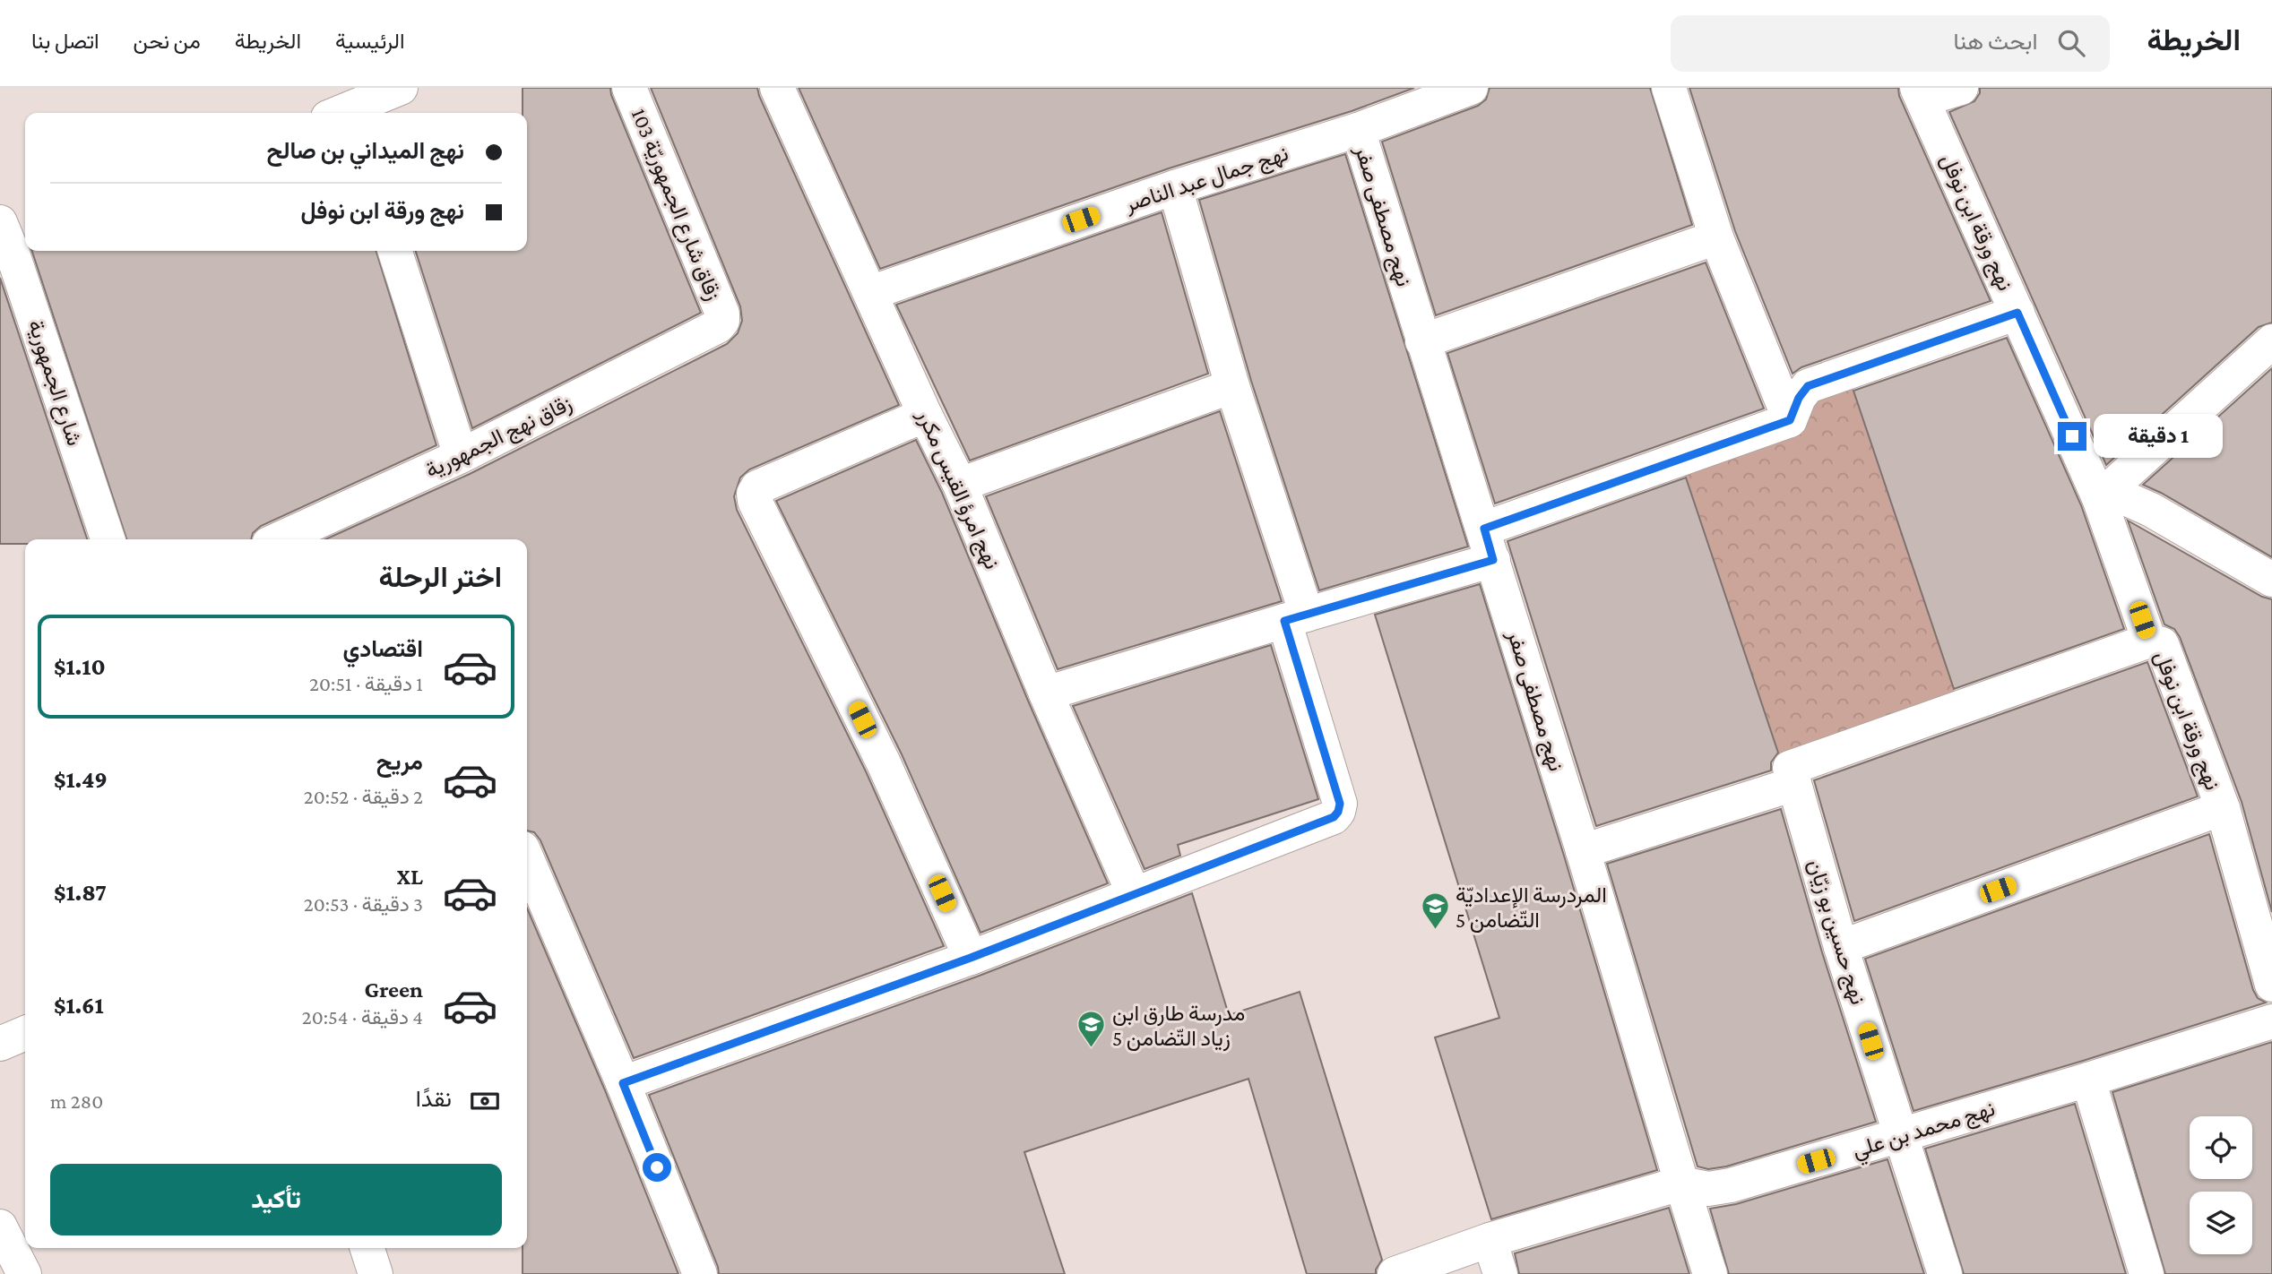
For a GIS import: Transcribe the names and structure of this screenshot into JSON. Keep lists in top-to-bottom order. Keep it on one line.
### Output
{"streets":{"street":["نهج جمال عبد الناصر","زقاق شارع الجمهوريّة 103","نهج مصطفى صفر","نهج ورقة ابن نوفل","شارع الجمهورية","زقاق نهج الجمهورية","نهج امرؤ القيس مكرر","نهج حسين بو زيّان","نهج محمد بن علي"]},"crossings":[["نهج جمال عبد الناصر","نهج مصطفى صفر"],["نهج جمال عبد الناصر","نهج امرؤ القيس مكرر"],["زقاق شارع الجمهوريّة 103","زقاق نهج الجمهورية"],["نهج مصطفى صفر","نهج محمد بن علي"],["نهج حسين بو زيّان","نهج محمد بن علي"]],"places":{"school or university":["المردرسة الإعداديّة التّضامن 5","مدرسة طارق ابن زياد التّضامن 5"]},"page":{"header":"الخريطة","search":"ابحث هنا","nav":["الرئيسية","الخريطة","من نحن","اتصل بنا"],"banner":["نهج الميداني بن صالح","نهج ورقة ابن نوفل"],"bubble":"1 دقيقة","heading":"اختر الرحلة","list":[{"name":"اقتصادي","note":"1 دقيقة · 20:51","value":"$1.10"},{"name":"مريح","note":"2 دقيقة · 20:52","value":"$1.49"},{"name":"XL","note":"3 دقيقة · 20:53","value":"$1.87"},{"name":"Green","note":"4 دقيقة · 20:54","value":"$1.61"}],"pay":["نقدًا","280 m"],"buttons":"تأكيد"}}
